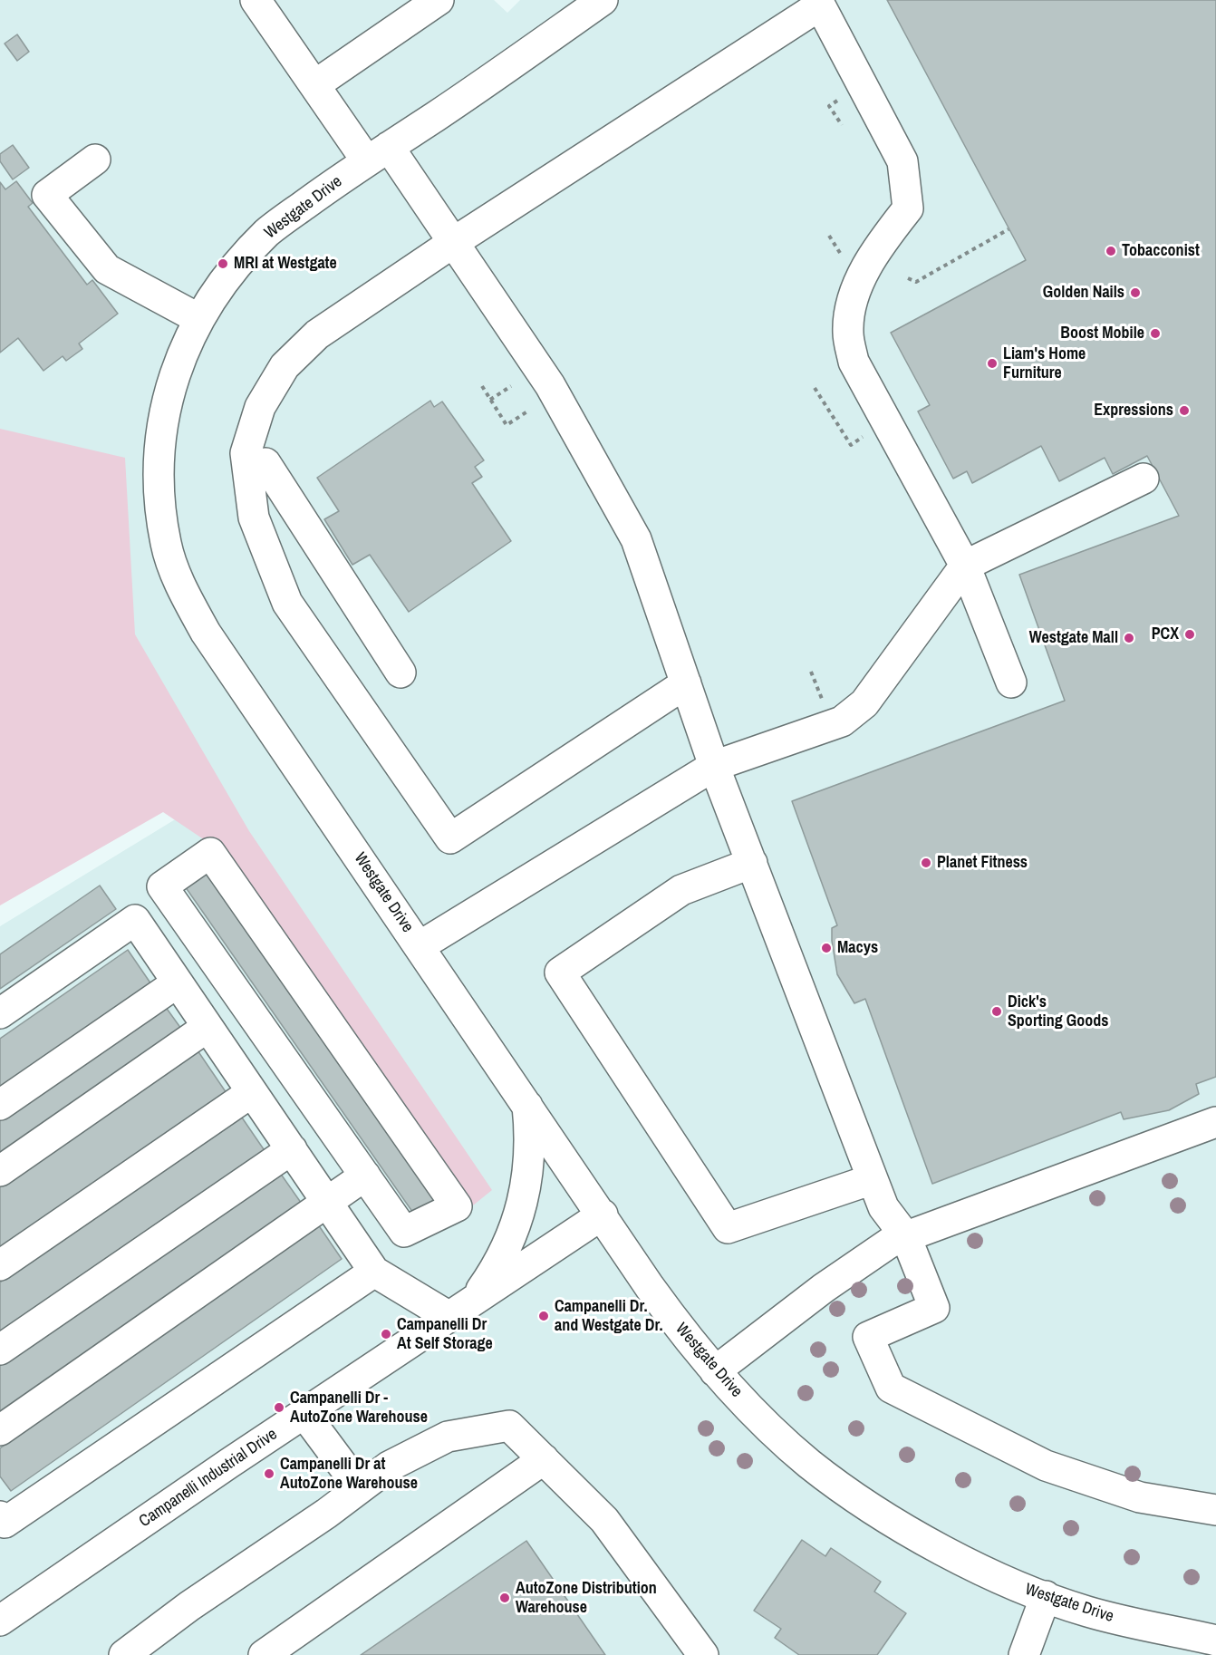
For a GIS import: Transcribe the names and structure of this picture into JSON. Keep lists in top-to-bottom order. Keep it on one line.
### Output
{"streets":{"street":["Westgate Drive","Campanelli Industrial Drive"]},"crossings":[["Westgate Drive","Campanelli Industrial Drive"]],"places":["Tobacconist","MRI at Westgate","Golden Nails","Boost Mobile","Liam's Home Furniture","Expressions","PCX","Westgate Mall","Planet Fitness","Macys","Dick's Sporting Goods","Campanelli Dr. and Westgate Dr.","Campanelli Dr At Self Storage","Campanelli Dr - AutoZone Warehouse","Campanelli Dr at AutoZone Warehouse","AutoZone Distribution Warehouse"]}
